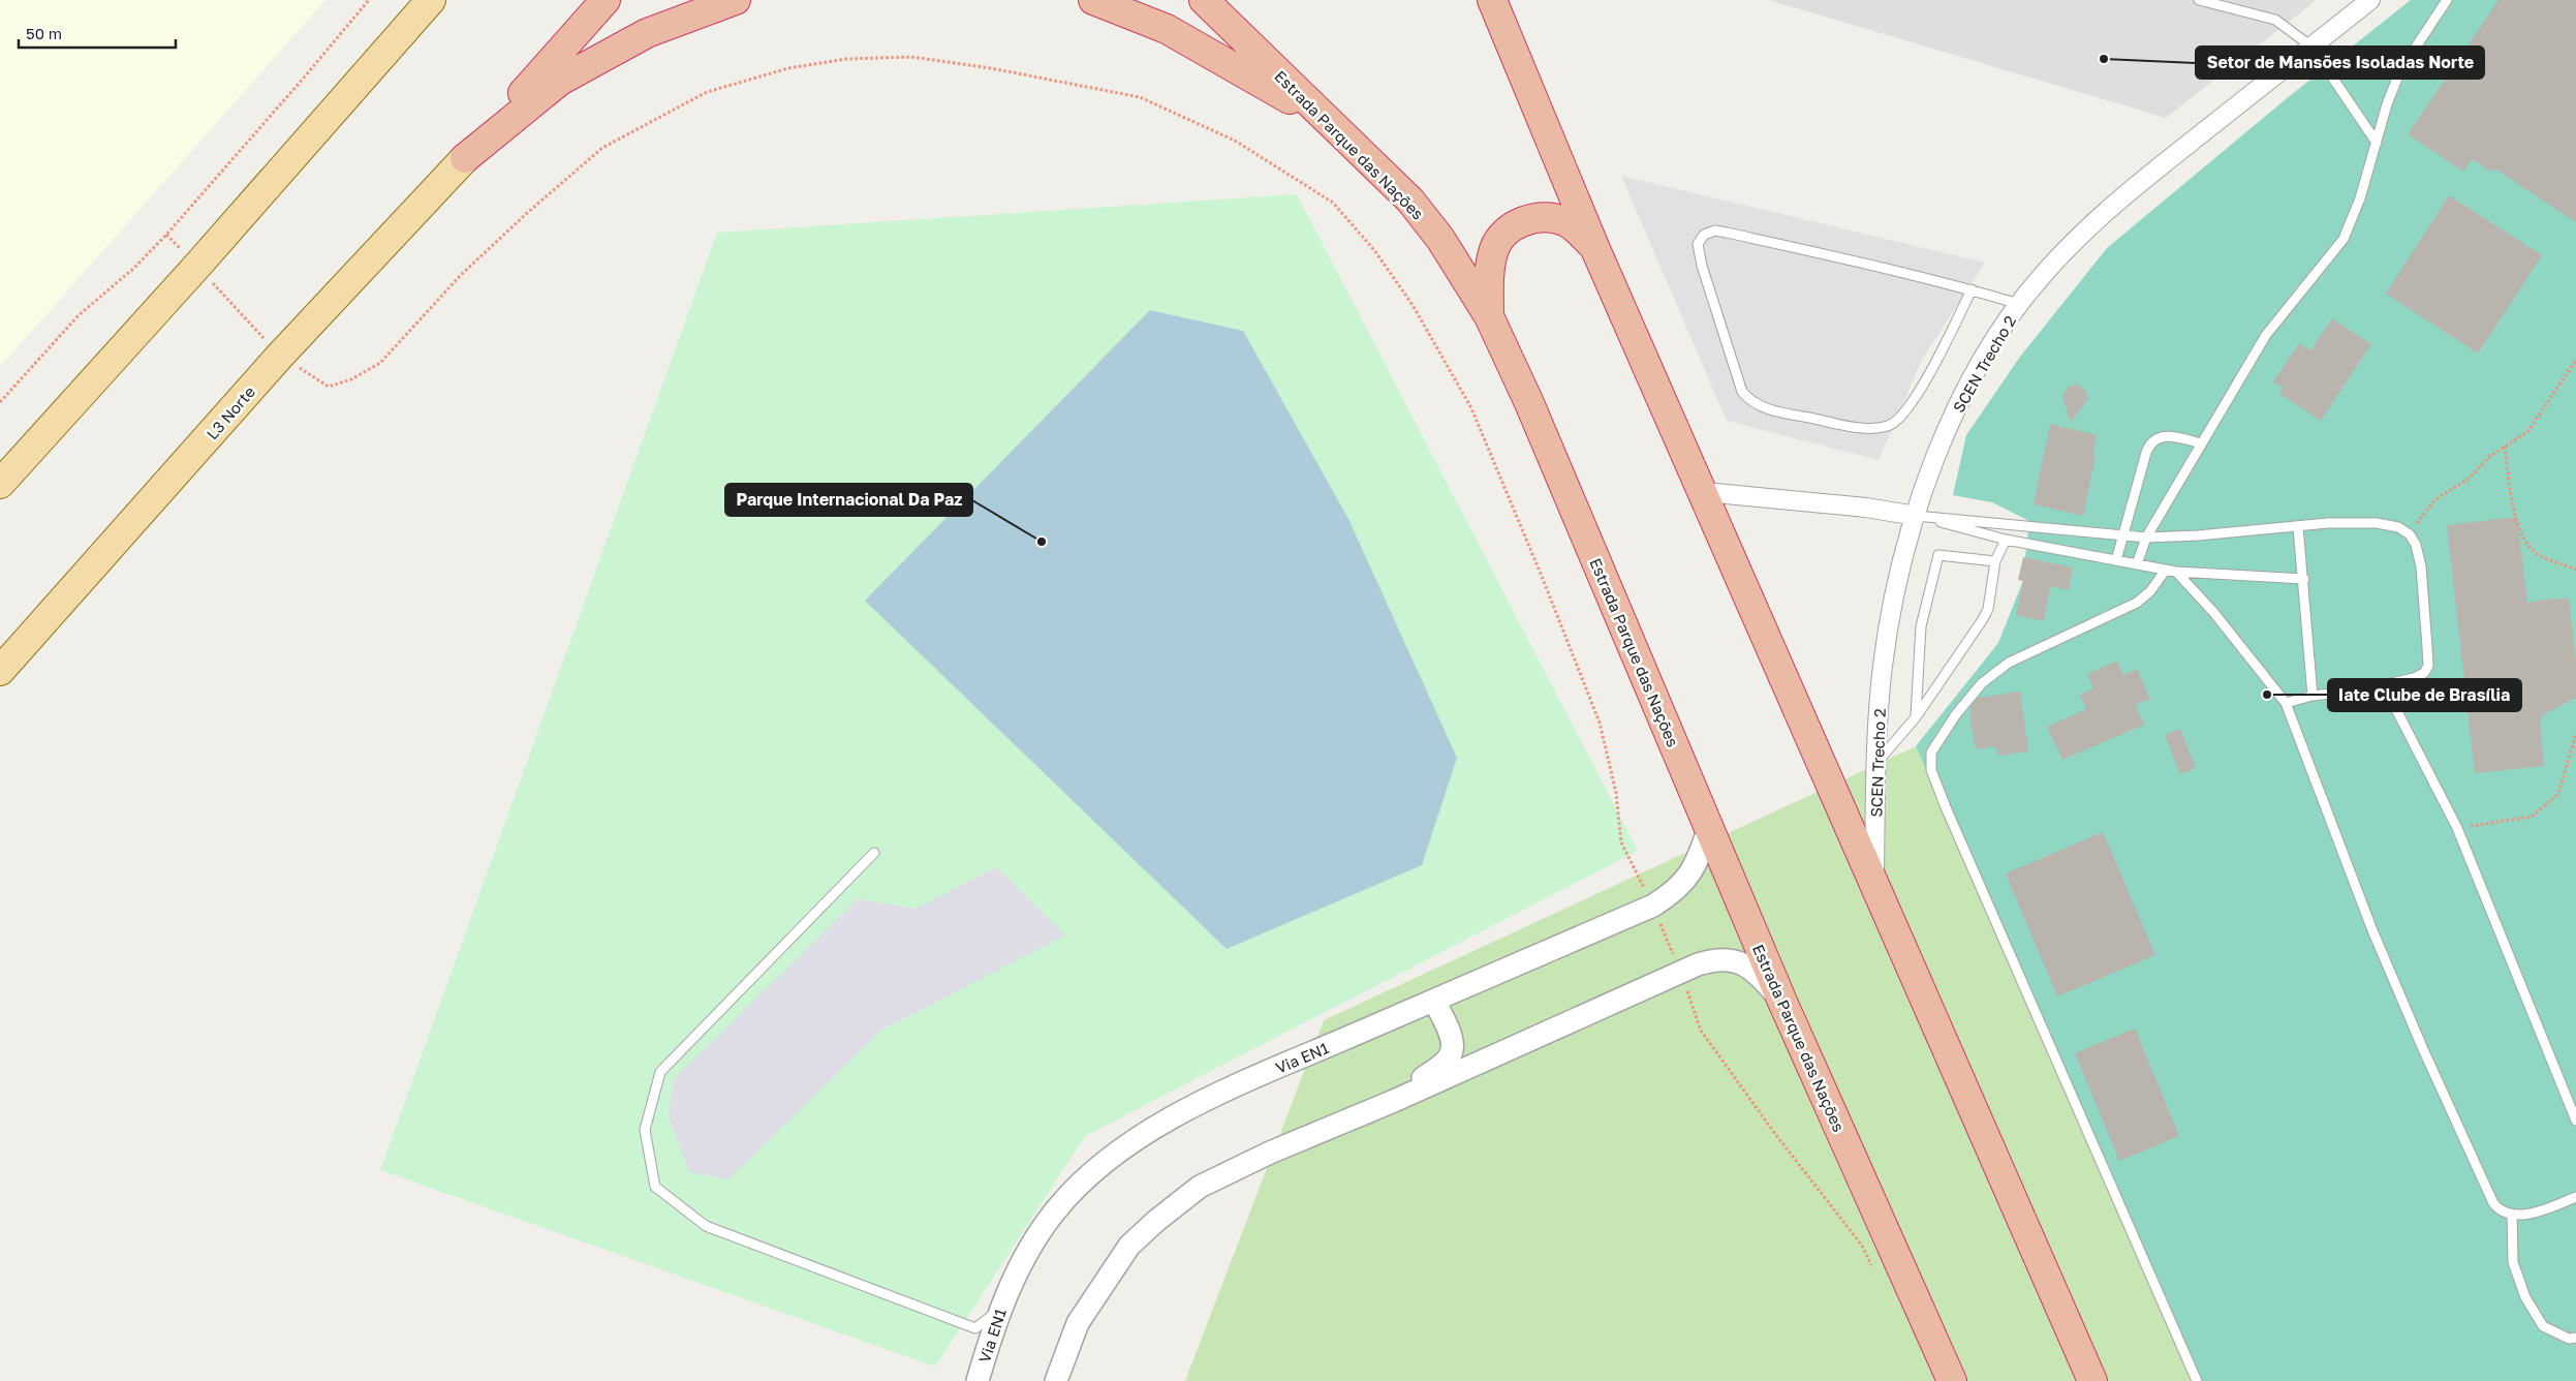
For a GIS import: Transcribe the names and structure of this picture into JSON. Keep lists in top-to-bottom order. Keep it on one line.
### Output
{"streets":{"highway":["Estrada Parque das Nações"],"main road":["L3 Norte"],"street":["SCEN Trecho 2","Via EN1"]},"crossings":[["Estrada Parque das Nações","Via EN1"]],"places":["Setor de Mansões Isoladas Norte","Parque Internacional Da Paz","Iate Clube de Brasília"],"scale_bar":"50 m"}
